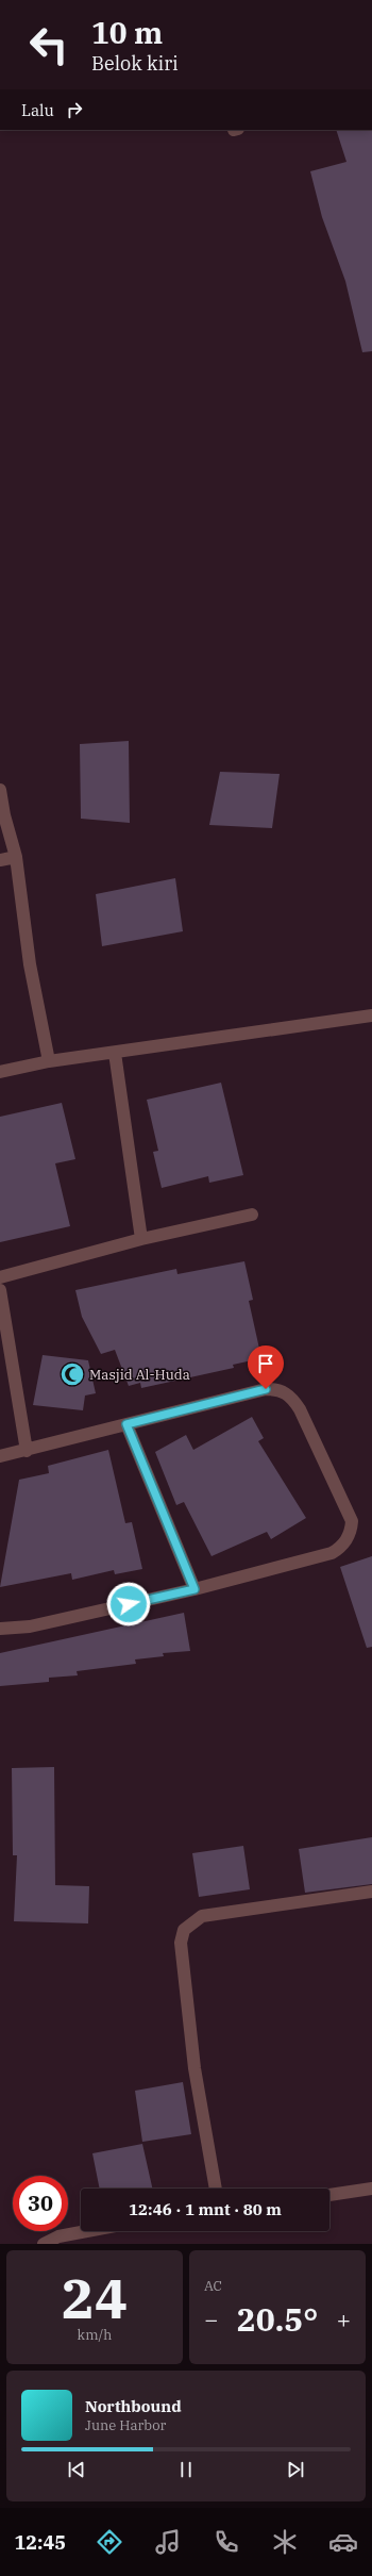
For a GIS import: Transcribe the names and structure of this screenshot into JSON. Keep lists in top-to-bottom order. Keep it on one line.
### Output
{"places":{"mosque":["Masjid Al-Huda"]},"page":{"turn":["10 m","Belok kiri"],"then":"Lalu","limit":"30","trip":"12:46 · 1 mnt · 80 m","tile":[["24","km/h"],"AC"],"heat":["−","20.5°","+"],"song":["Northbound","June Harbor"],"tabs":"12:45"}}
